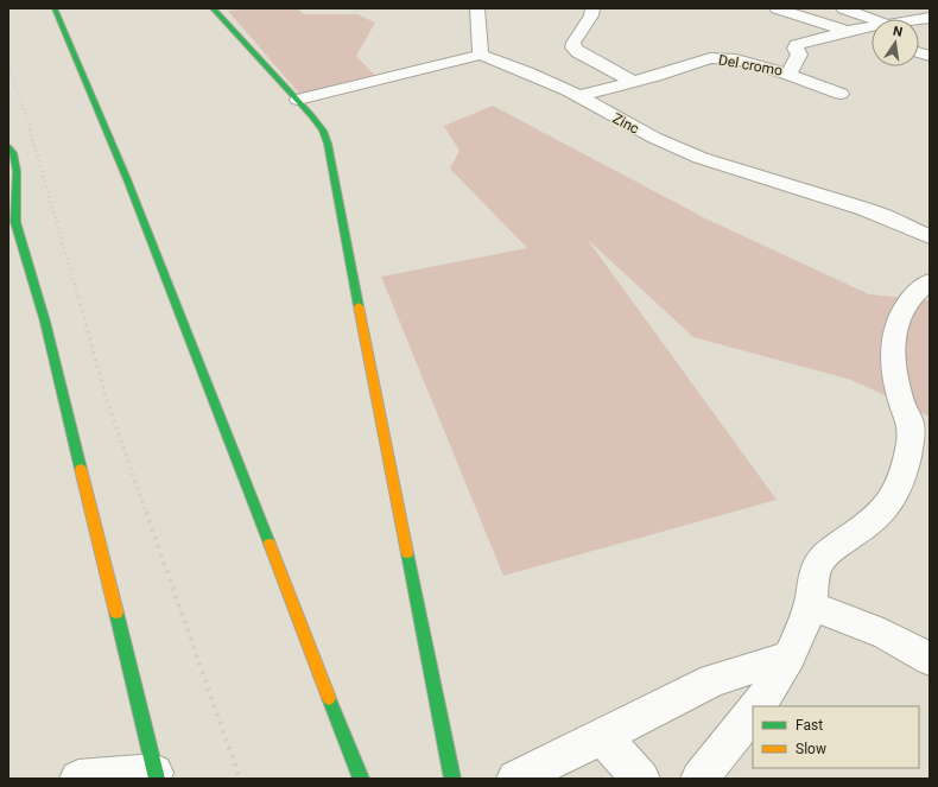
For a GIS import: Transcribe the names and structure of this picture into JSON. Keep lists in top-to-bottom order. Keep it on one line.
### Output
{"streets":{"street":["Del cromo","Zinc"]},"crossings":[["Del cromo","Zinc"]],"legend":["Fast","Slow"],"north":"top"}
